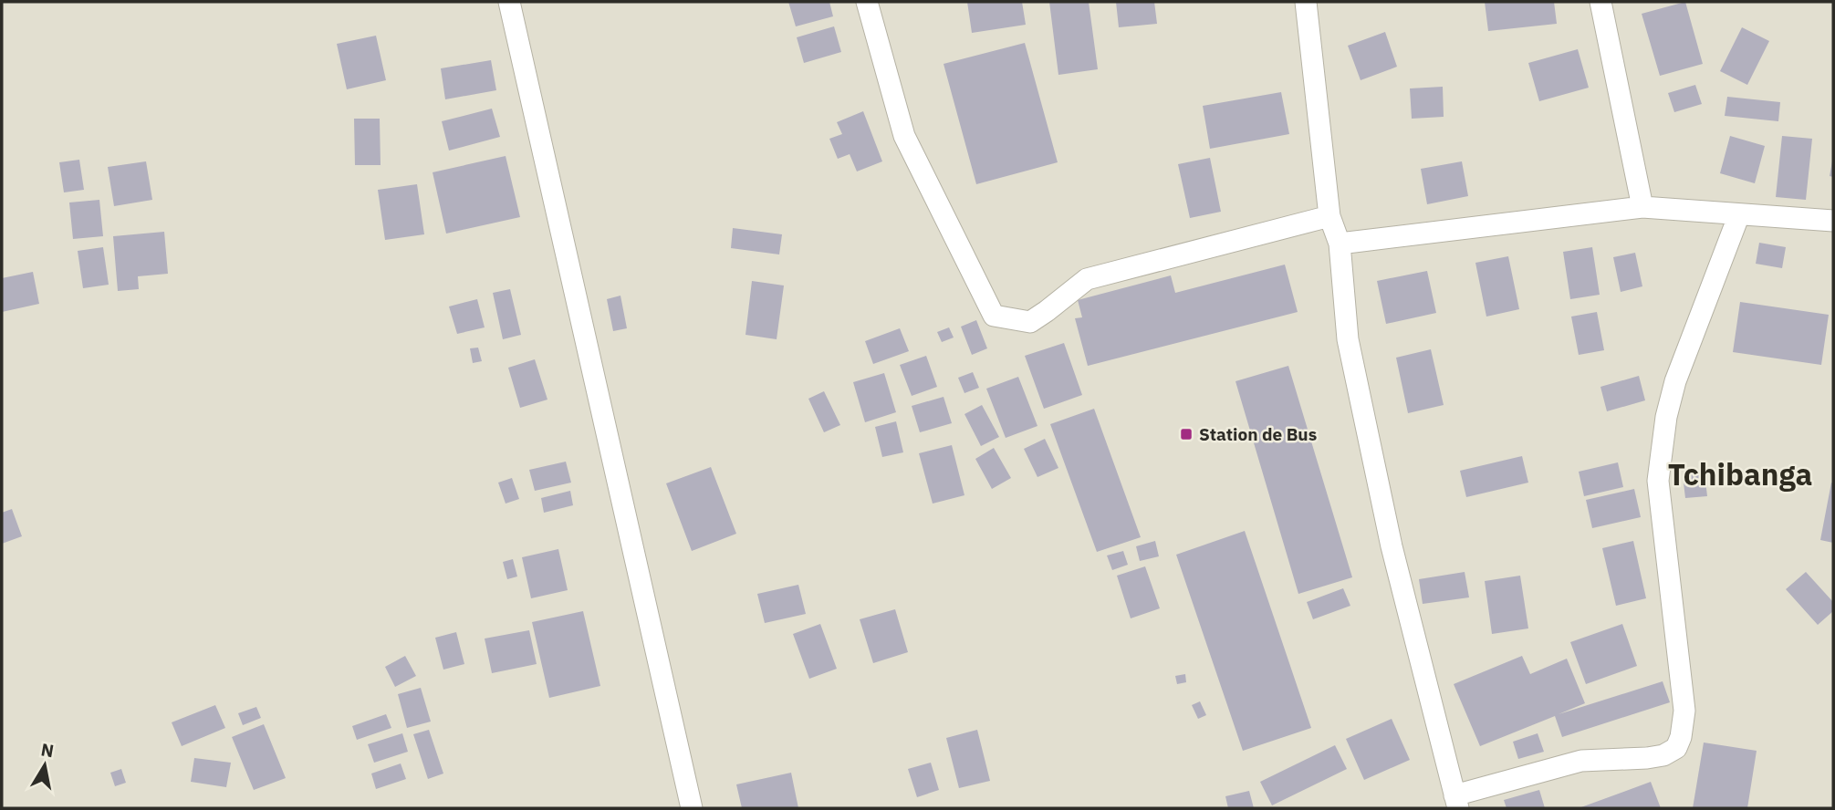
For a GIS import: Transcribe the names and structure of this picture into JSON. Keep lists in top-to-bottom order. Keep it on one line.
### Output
{"districts":["Tchibanga"],"places":{"transit":["Station de Bus"]},"north":"top"}
